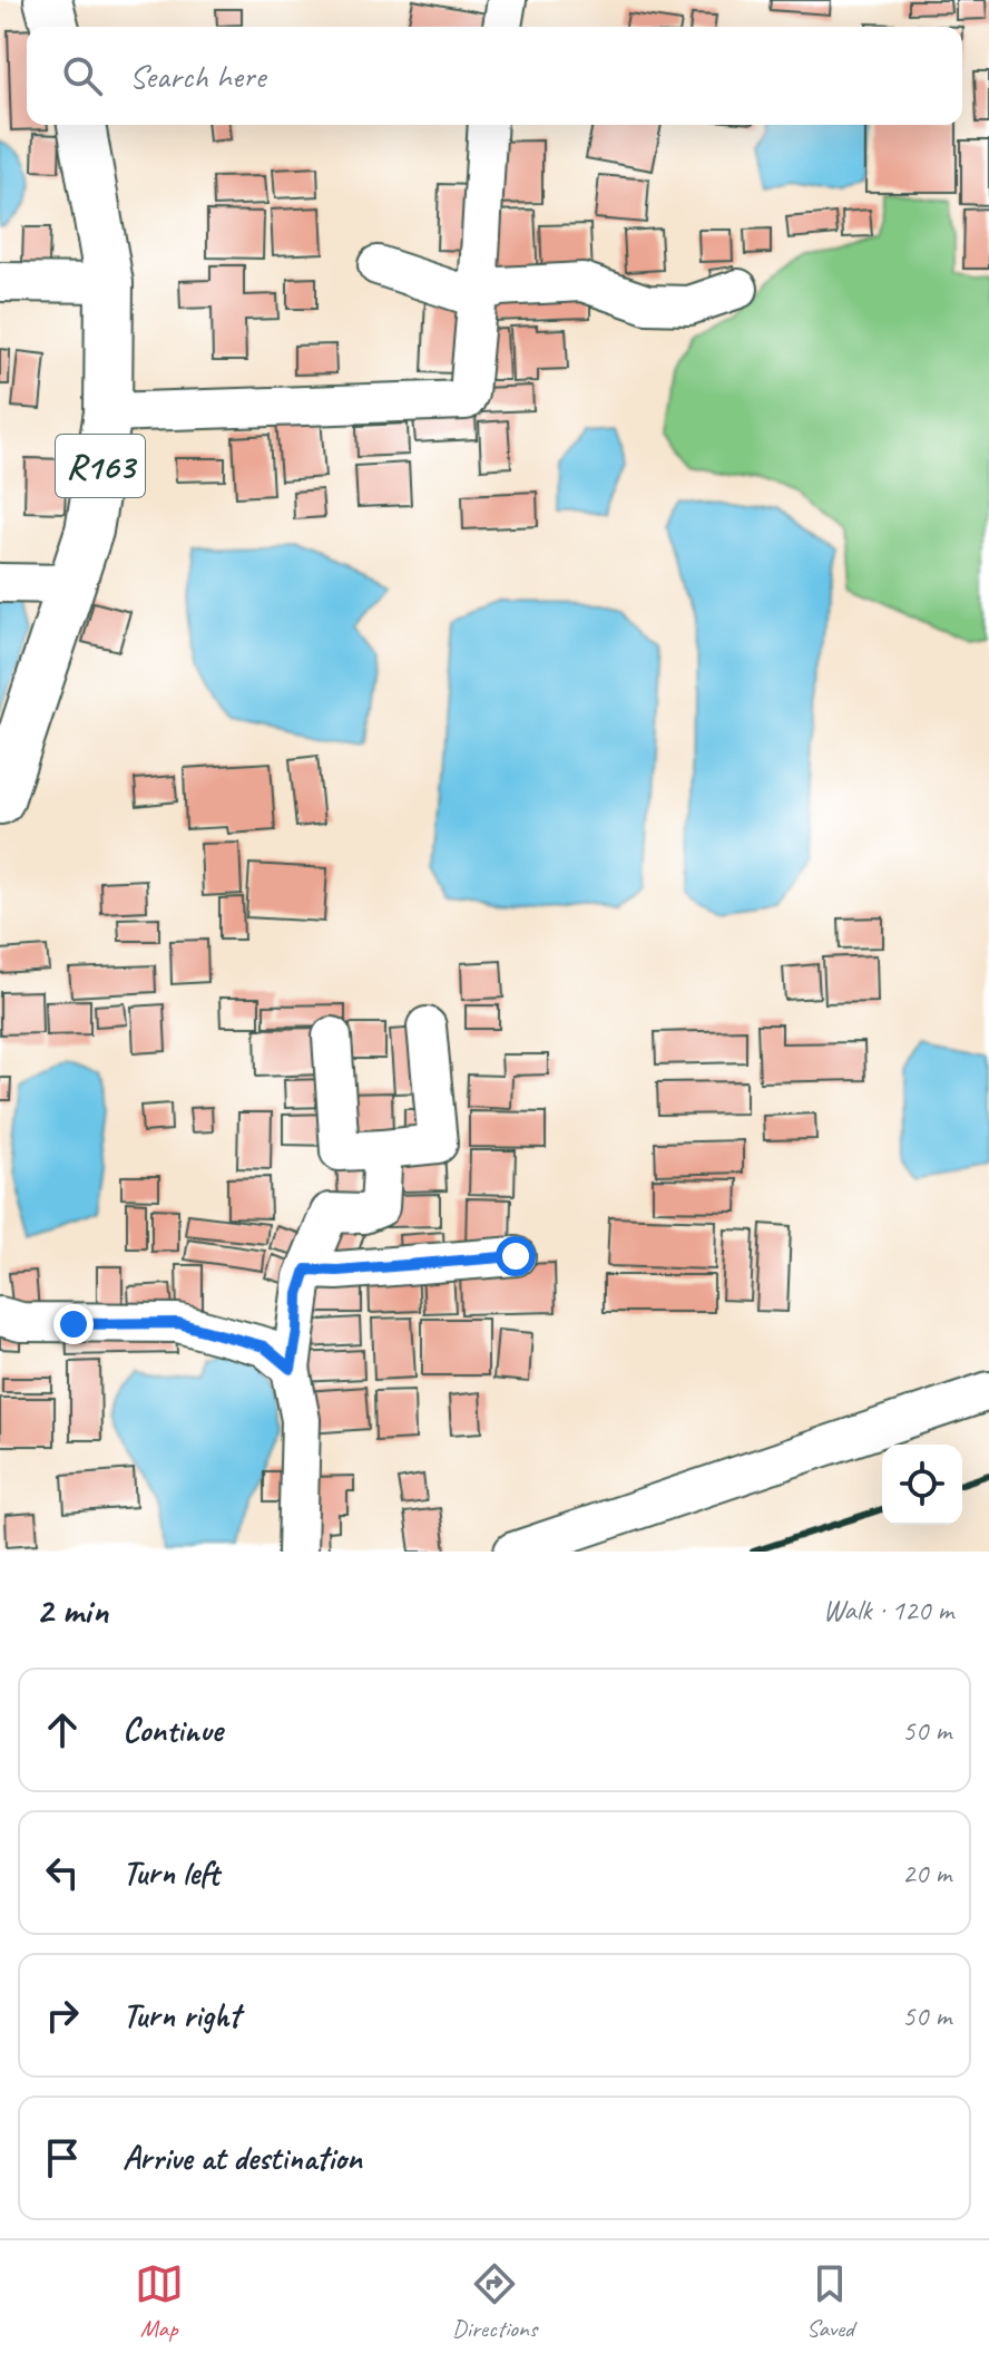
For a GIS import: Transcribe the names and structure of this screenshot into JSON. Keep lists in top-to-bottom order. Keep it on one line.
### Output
{"streets":{"main road":["R163"]},"page":{"search":"Search here","heading":["2 min","Walk · 120 m"],"list":[["Continue","50 m"],["Turn left","20 m"],["Turn right","50 m"],"Arrive at destination"],"nav":["Map","Directions","Saved"]}}
